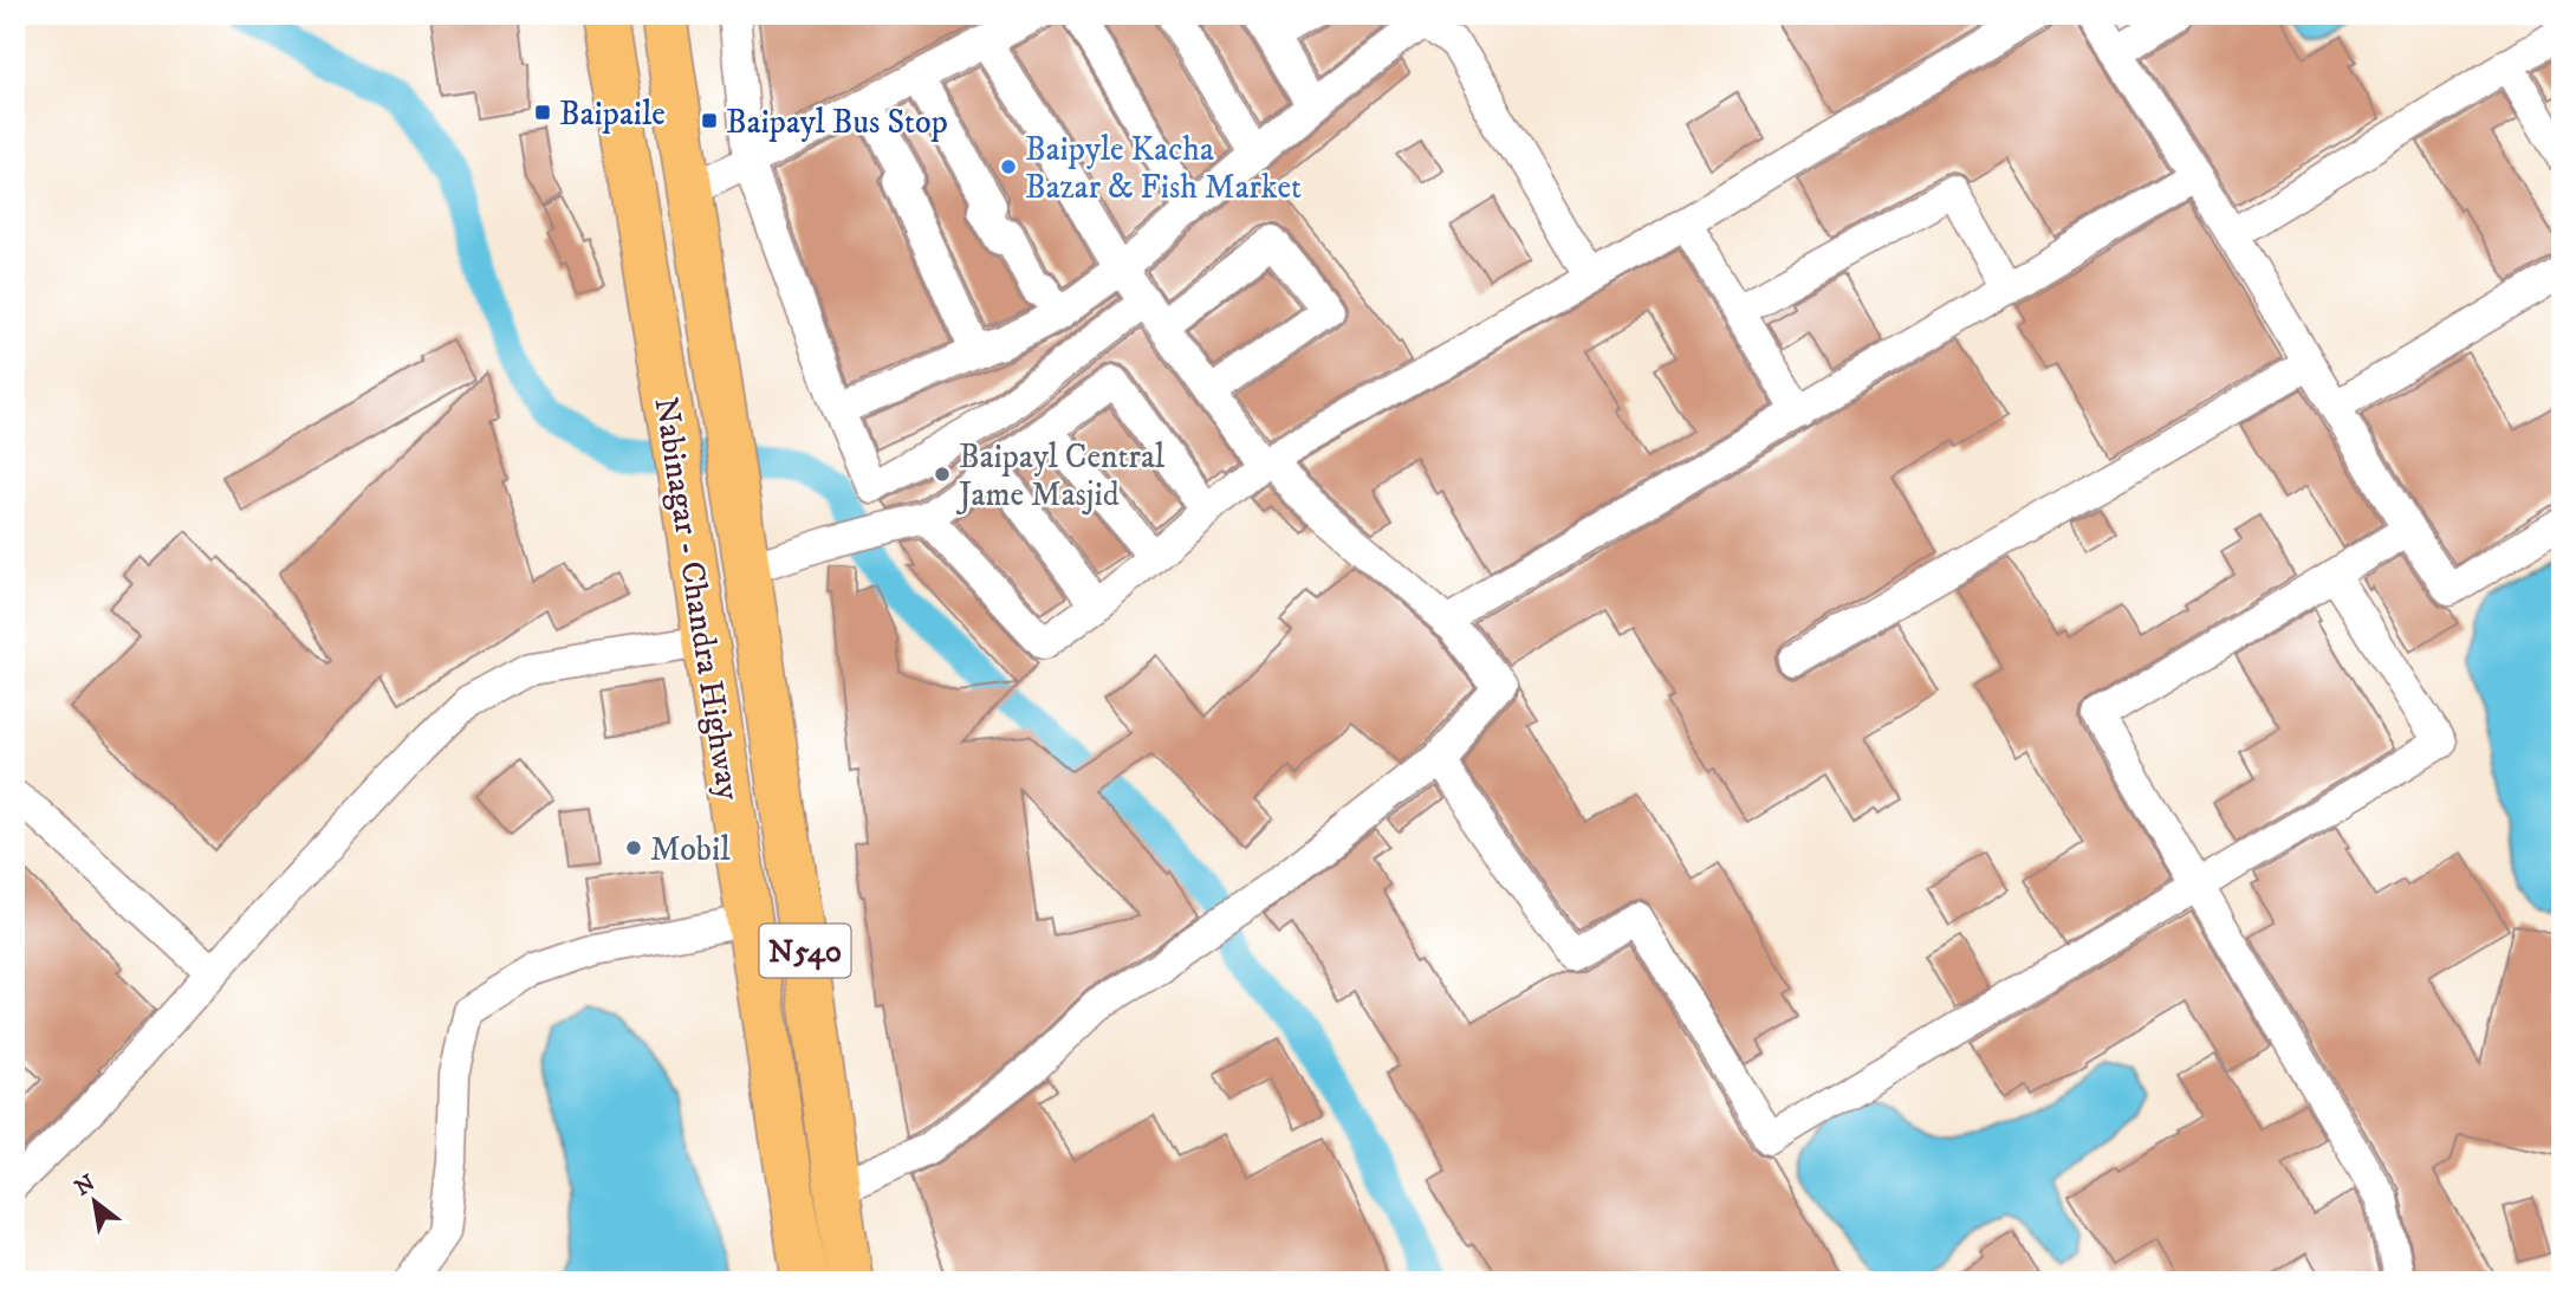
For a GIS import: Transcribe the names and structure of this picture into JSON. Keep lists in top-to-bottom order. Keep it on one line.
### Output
{"streets":{"highway":["Nabinagar - Chandra Highway","N540"]},"places":{"transit":["Baipaile","Baipayl Bus Stop"],"other":["Baipyle Kacha Bazar & Fish Market","Baipayl Central Jame Masjid","Mobil"]},"north":"top left"}
